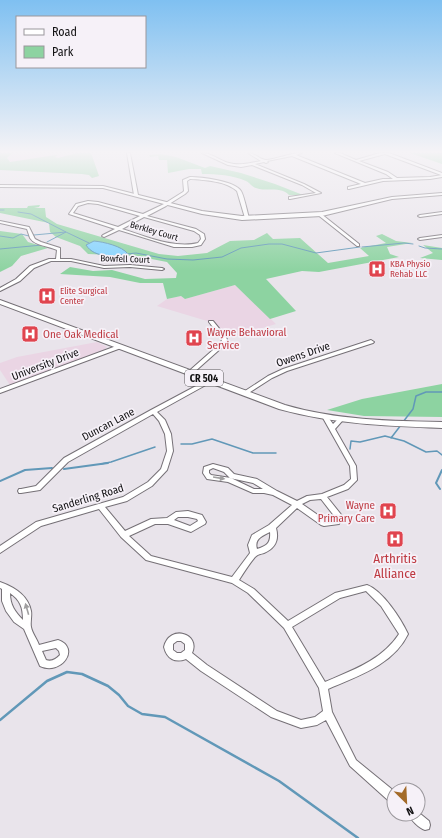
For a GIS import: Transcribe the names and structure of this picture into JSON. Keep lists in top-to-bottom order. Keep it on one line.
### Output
{"streets":{"main road":["CR 504"],"street":["Berkley Court","Bowfell Court","Owens Drive","University Drive","Duncan Lane","Sanderling Road"]},"crossings":[["Owens Drive","CR 504"],["University Drive","CR 504"],["CR 504","Duncan Lane"],["Duncan Lane","Sanderling Road"]],"places":{"hospital":["KBA Physio Rehab LLC","Elite Surgical Center","One Oak Medical","Wayne Behavioral Service","Wayne Primary Care","Arthritis Alliance"]},"legend":["Road","Park"],"north":"bottom right"}
